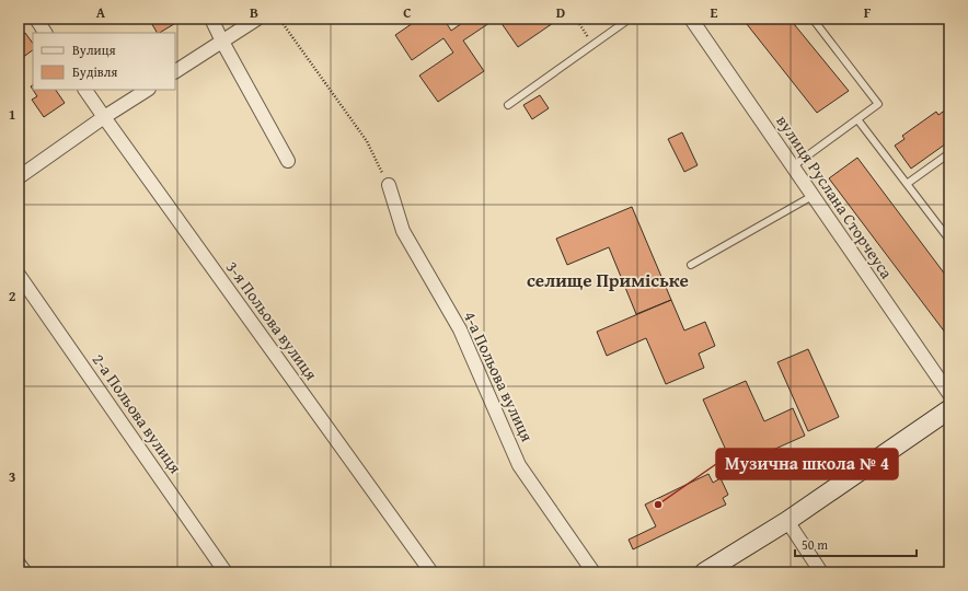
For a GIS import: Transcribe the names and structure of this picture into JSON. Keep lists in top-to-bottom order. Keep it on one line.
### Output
{"streets":{"street":["вулиця Руслана Сторчеуса","3-я Польова вулиця","4-а Польова вулиця","2-а Польова вулиця"]},"districts":["селище Приміське"],"places":["Музична школа № 4"],"legend":["Вулиця","Будівля"],"scale_bar":"50 m","grid":{"columns":["A","B","C","D","E","F"],"rows":["1","2","3"]}}
